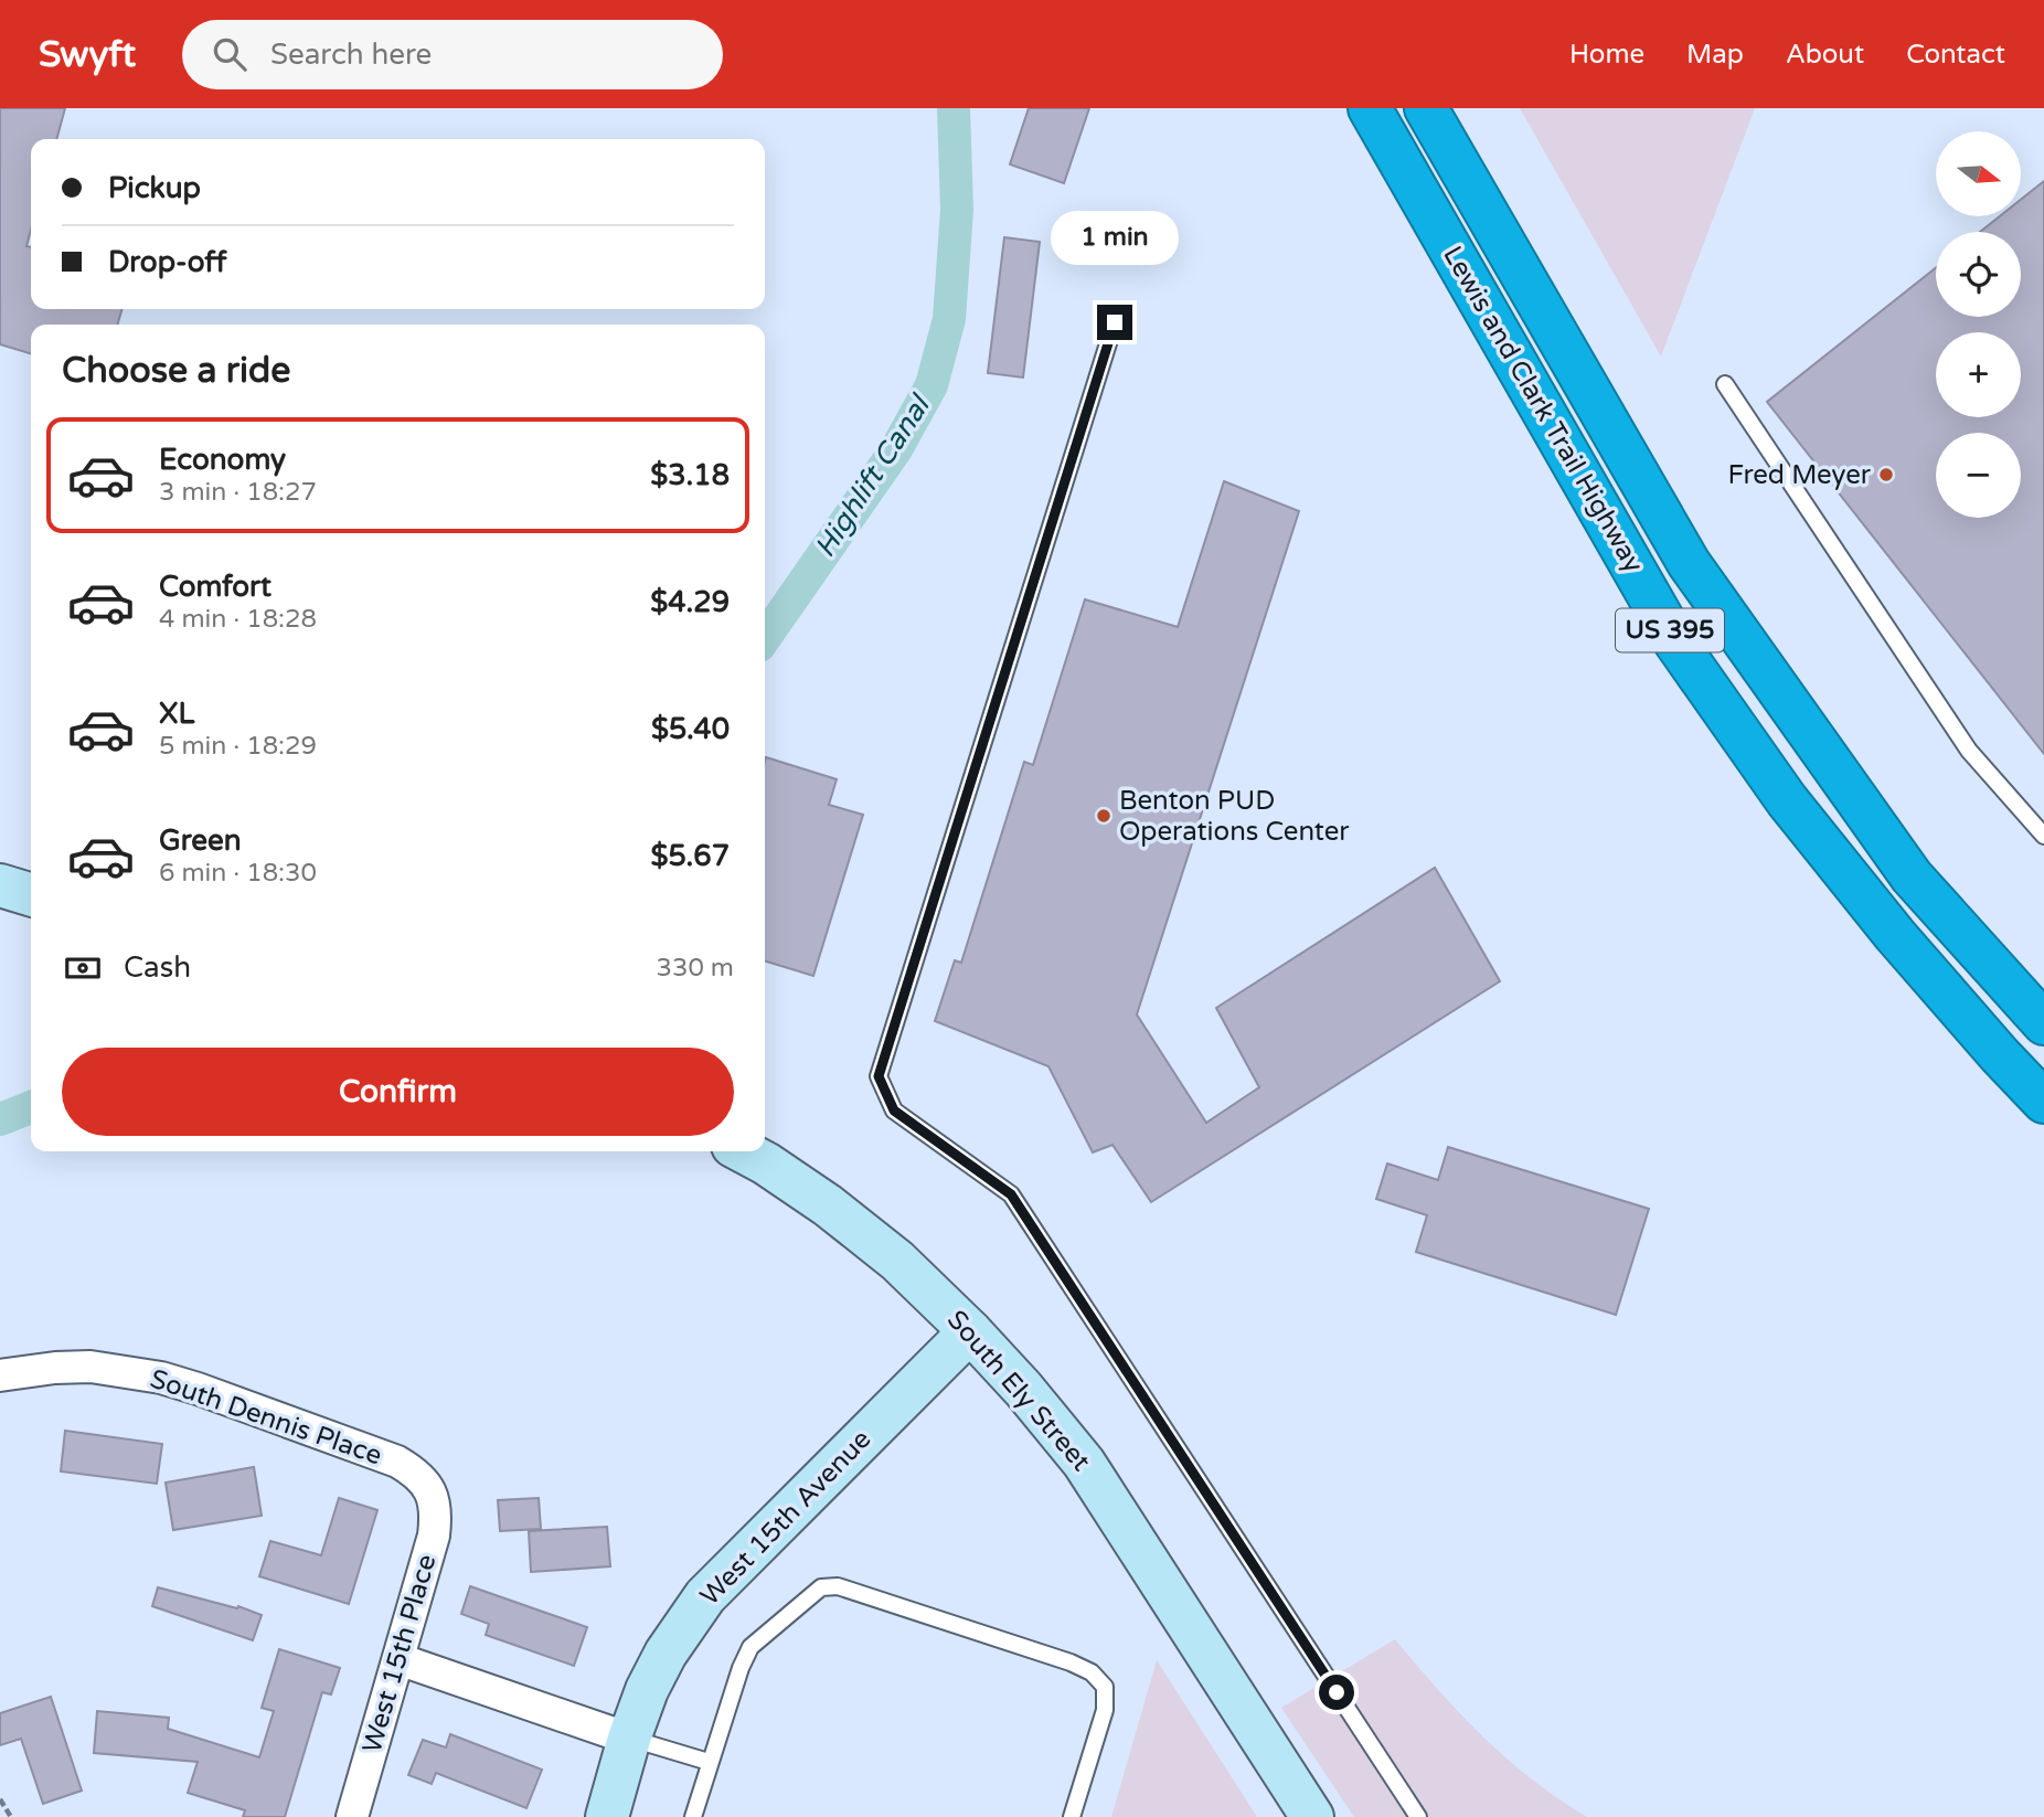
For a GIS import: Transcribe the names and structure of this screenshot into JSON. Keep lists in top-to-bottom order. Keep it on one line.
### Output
{"streets":{"highway":["Lewis and Clark Trail Highway","US 395"],"street":["South Ely Street","South Dennis Place","West 15th Avenue","West 15th Place"]},"crossings":[["South Ely Street","West 15th Avenue"],["South Dennis Place","West 15th Place"]],"water":["Highlift Canal"],"places":["Fred Meyer","Benton PUD Operations Center"],"north":"right","page":{"header":"Swyft","search":"Search here","nav":["Home","Map","About","Contact"],"map_buttons":["+","−"],"banner":["Pickup","Drop-off"],"bubble":"1 min","heading":"Choose a ride","list":[{"name":"Economy","note":"3 min · 18:27","value":"$3.18"},{"name":"Comfort","note":"4 min · 18:28","value":"$4.29"},{"name":"XL","note":"5 min · 18:29","value":"$5.40"},{"name":"Green","note":"6 min · 18:30","value":"$5.67"}],"pay":["Cash","330 m"],"buttons":"Confirm"}}
